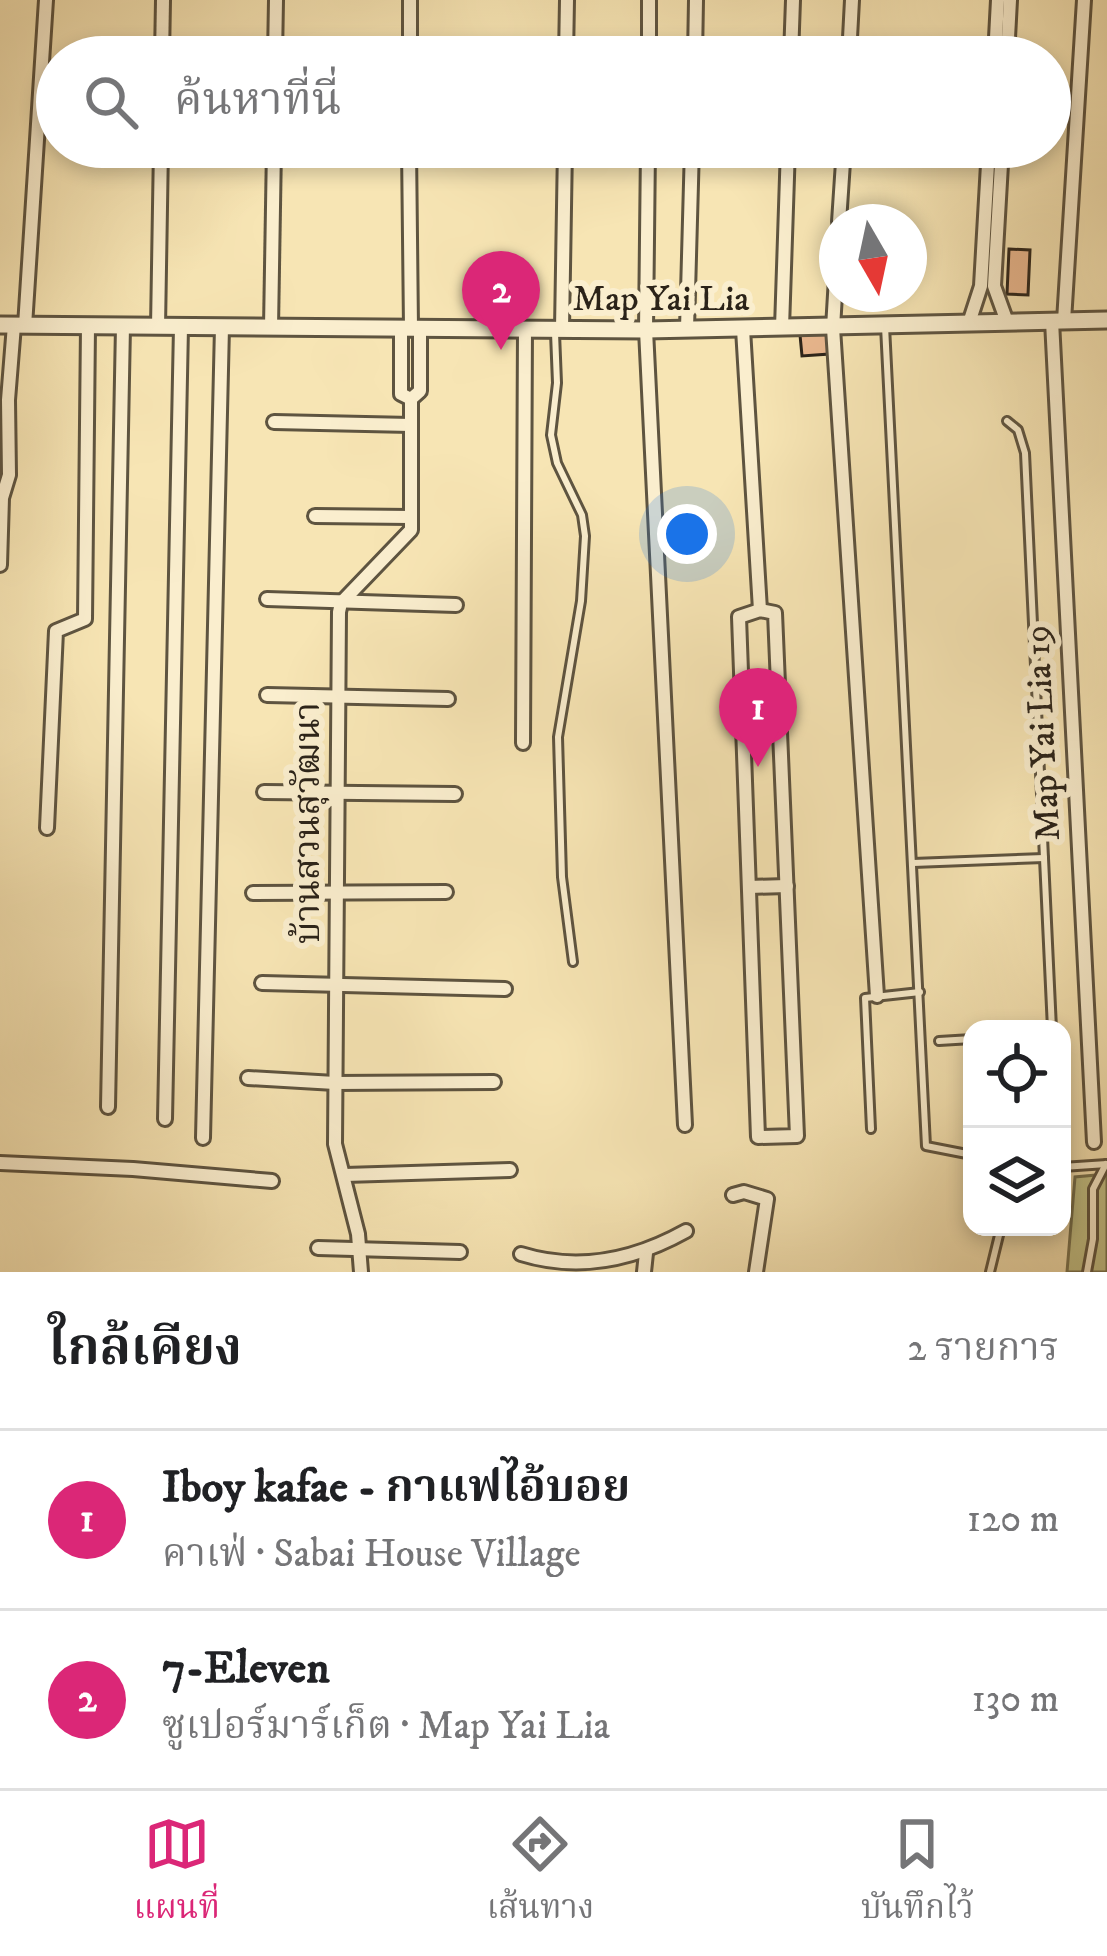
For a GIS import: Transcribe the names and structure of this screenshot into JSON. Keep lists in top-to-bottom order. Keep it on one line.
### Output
{"streets":{"street":["Map Yai Lia","Map Yai Lia 19","บ้านสวนสุวัฒนา"]},"crossings":[["Map Yai Lia","Map Yai Lia 19"]],"north":"bottom","page":{"search":"ค้นหาที่นี่","pins":["2","1"],"heading":["ใกล้เคียง","2 รายการ"],"list":[{"mark":"1","name":"Iboy kafae - กาแฟไอ้บอย","note":"คาเฟ่ · Sabai House Village","value":"120 m"},{"mark":"2","name":"7-Eleven","note":"ซูเปอร์มาร์เก็ต · Map Yai Lia","value":"130 m"}],"nav":["แผนที่","เส้นทาง","บันทึกไว้"]}}
